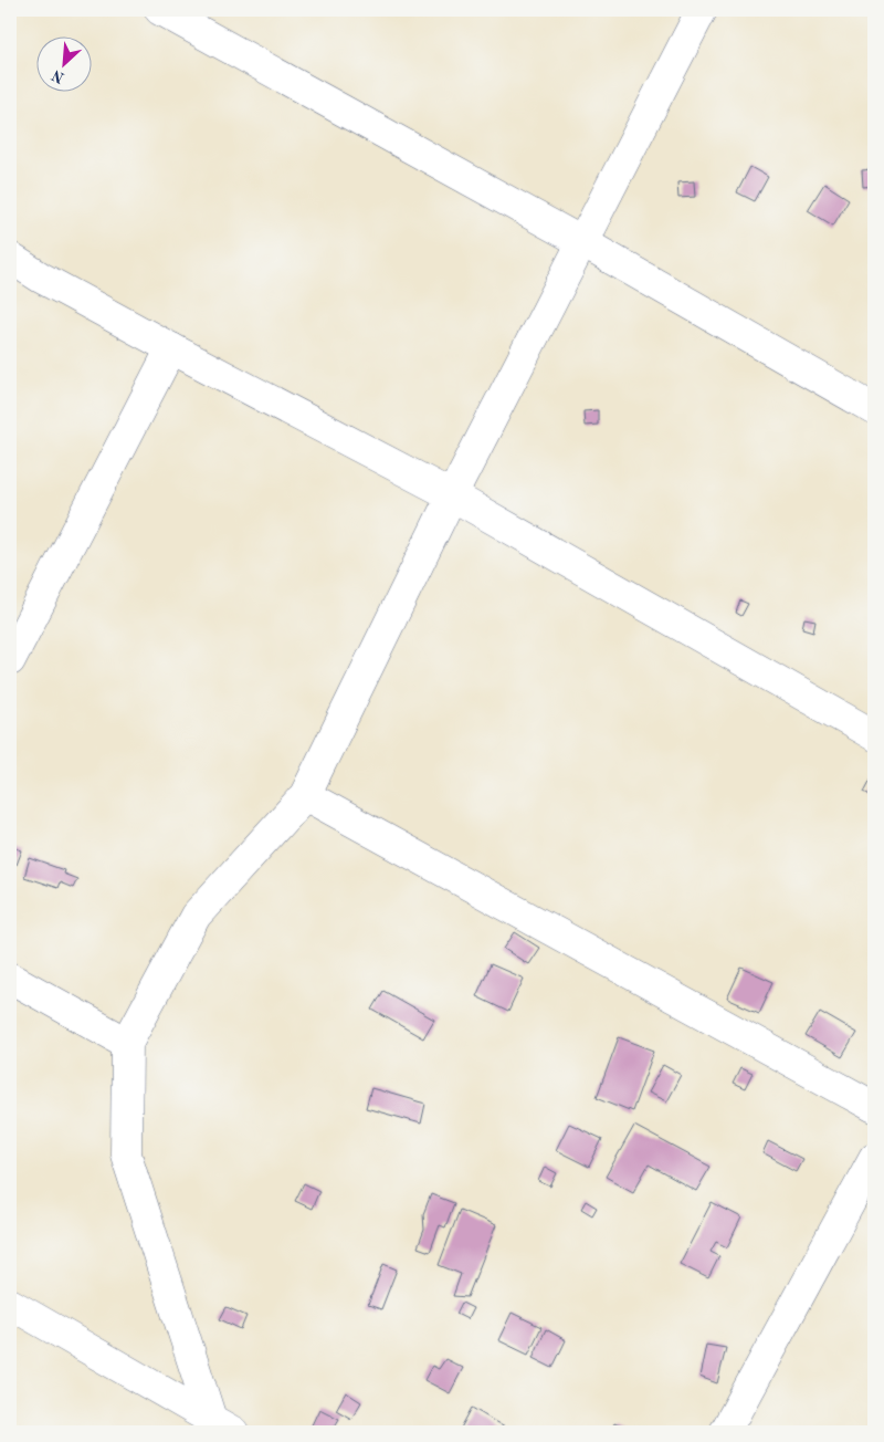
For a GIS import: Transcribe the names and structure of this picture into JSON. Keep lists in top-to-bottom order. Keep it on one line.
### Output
{"north":"bottom left"}
